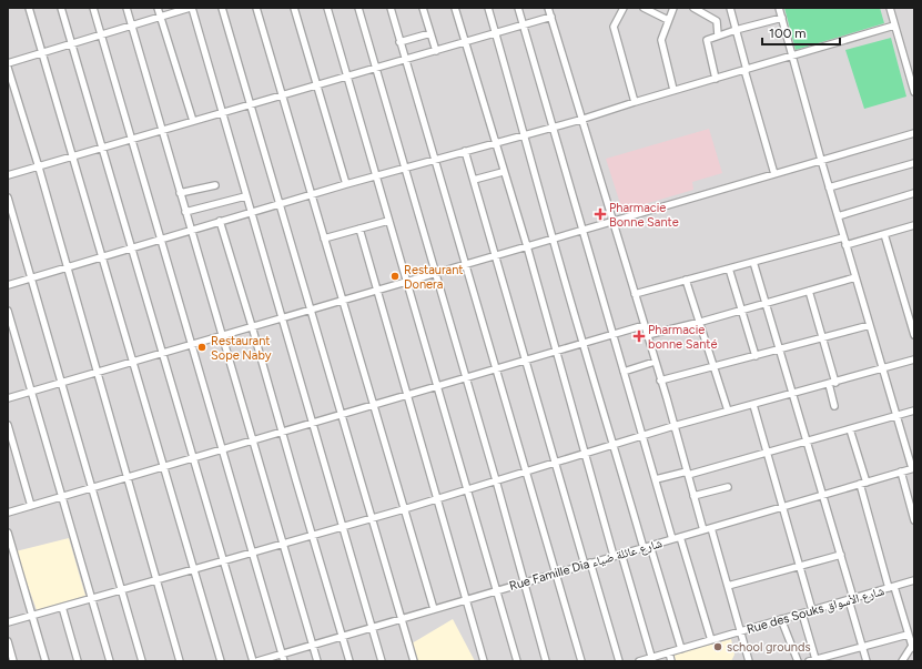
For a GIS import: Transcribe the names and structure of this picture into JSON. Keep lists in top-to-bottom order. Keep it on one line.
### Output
{"streets":{"street":["Rue Famille Dia شارع عائلة ضياء","Rue des Souks شارع الأسواق"]},"places":{"health":["Pharmacie Bonne Sante","Pharmacie bonne Santé"],"other":["Restaurant Donera","Restaurant Sope Naby","school grounds"]},"scale_bar":"100 m"}
